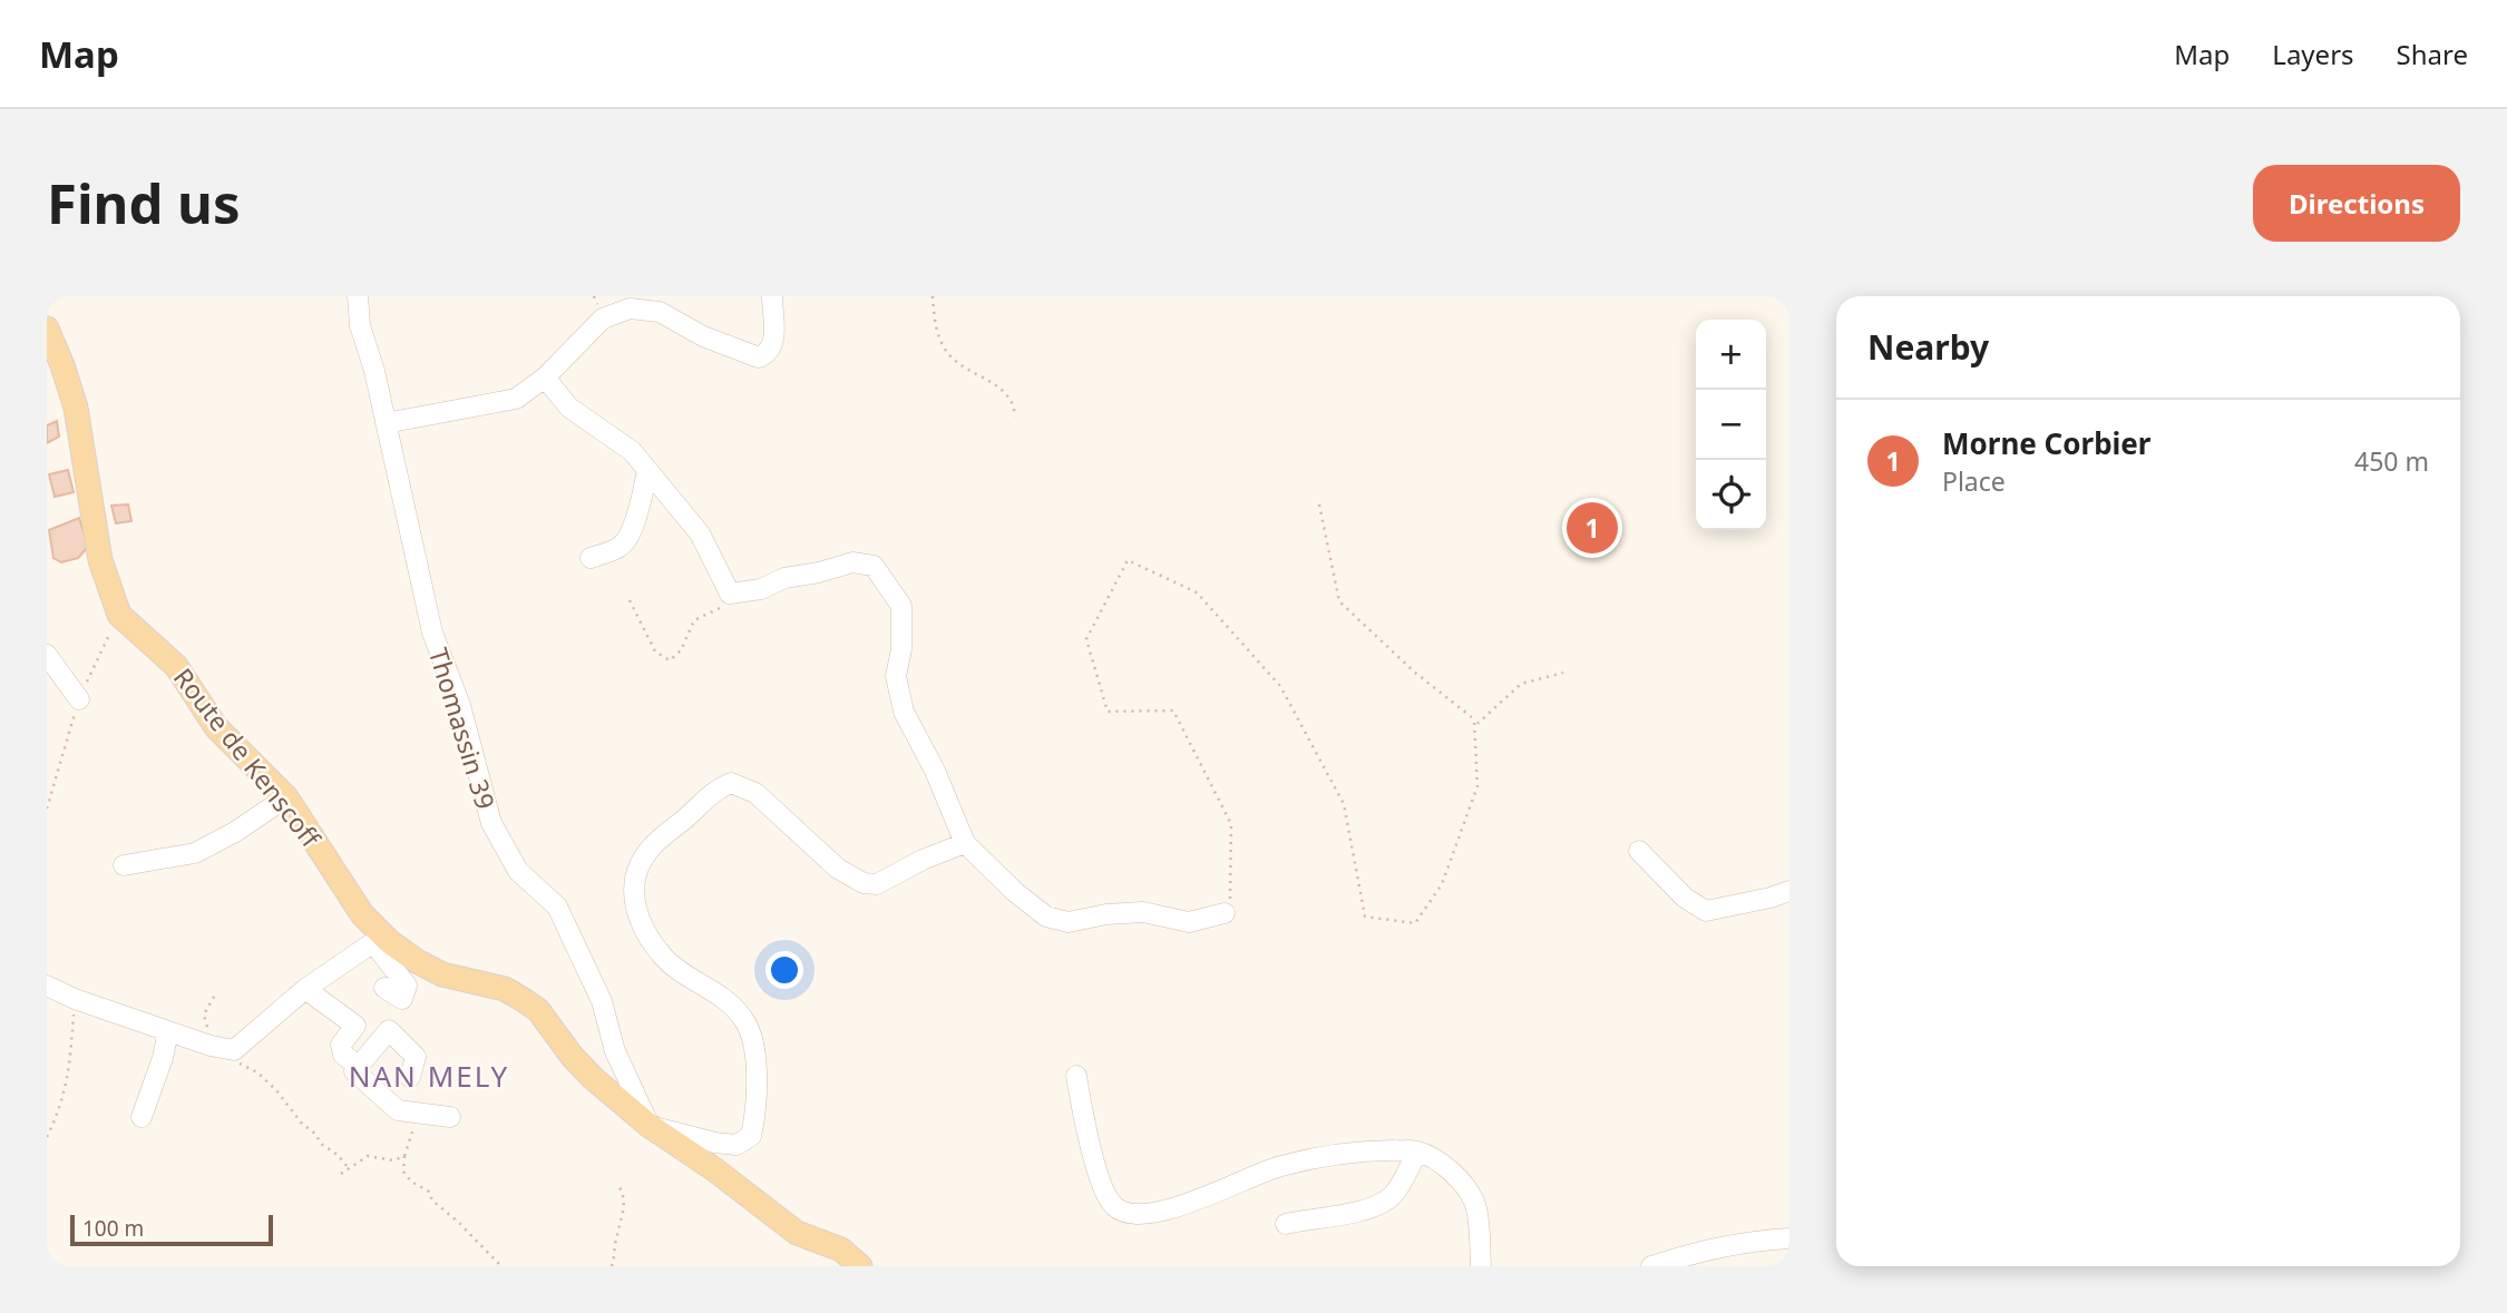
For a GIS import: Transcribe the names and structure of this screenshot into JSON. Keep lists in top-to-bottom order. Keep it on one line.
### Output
{"streets":{"main road":["Route de Kenscoff"],"street":["Thomassin 39"]},"crossings":[["Thomassin 39","Route de Kenscoff"]],"districts":["NAN MELY"],"scale_bar":"100 m","page":{"header":"Map","nav":["Map","Layers","Share"],"buttons":"Directions","title":"Find us","heading":"Nearby","map_buttons":["+","−"],"list":[{"mark":"1","name":"Morne Corbier","note":"Place","value":"450 m"}],"pins":"1","scale":"100 m"}}
